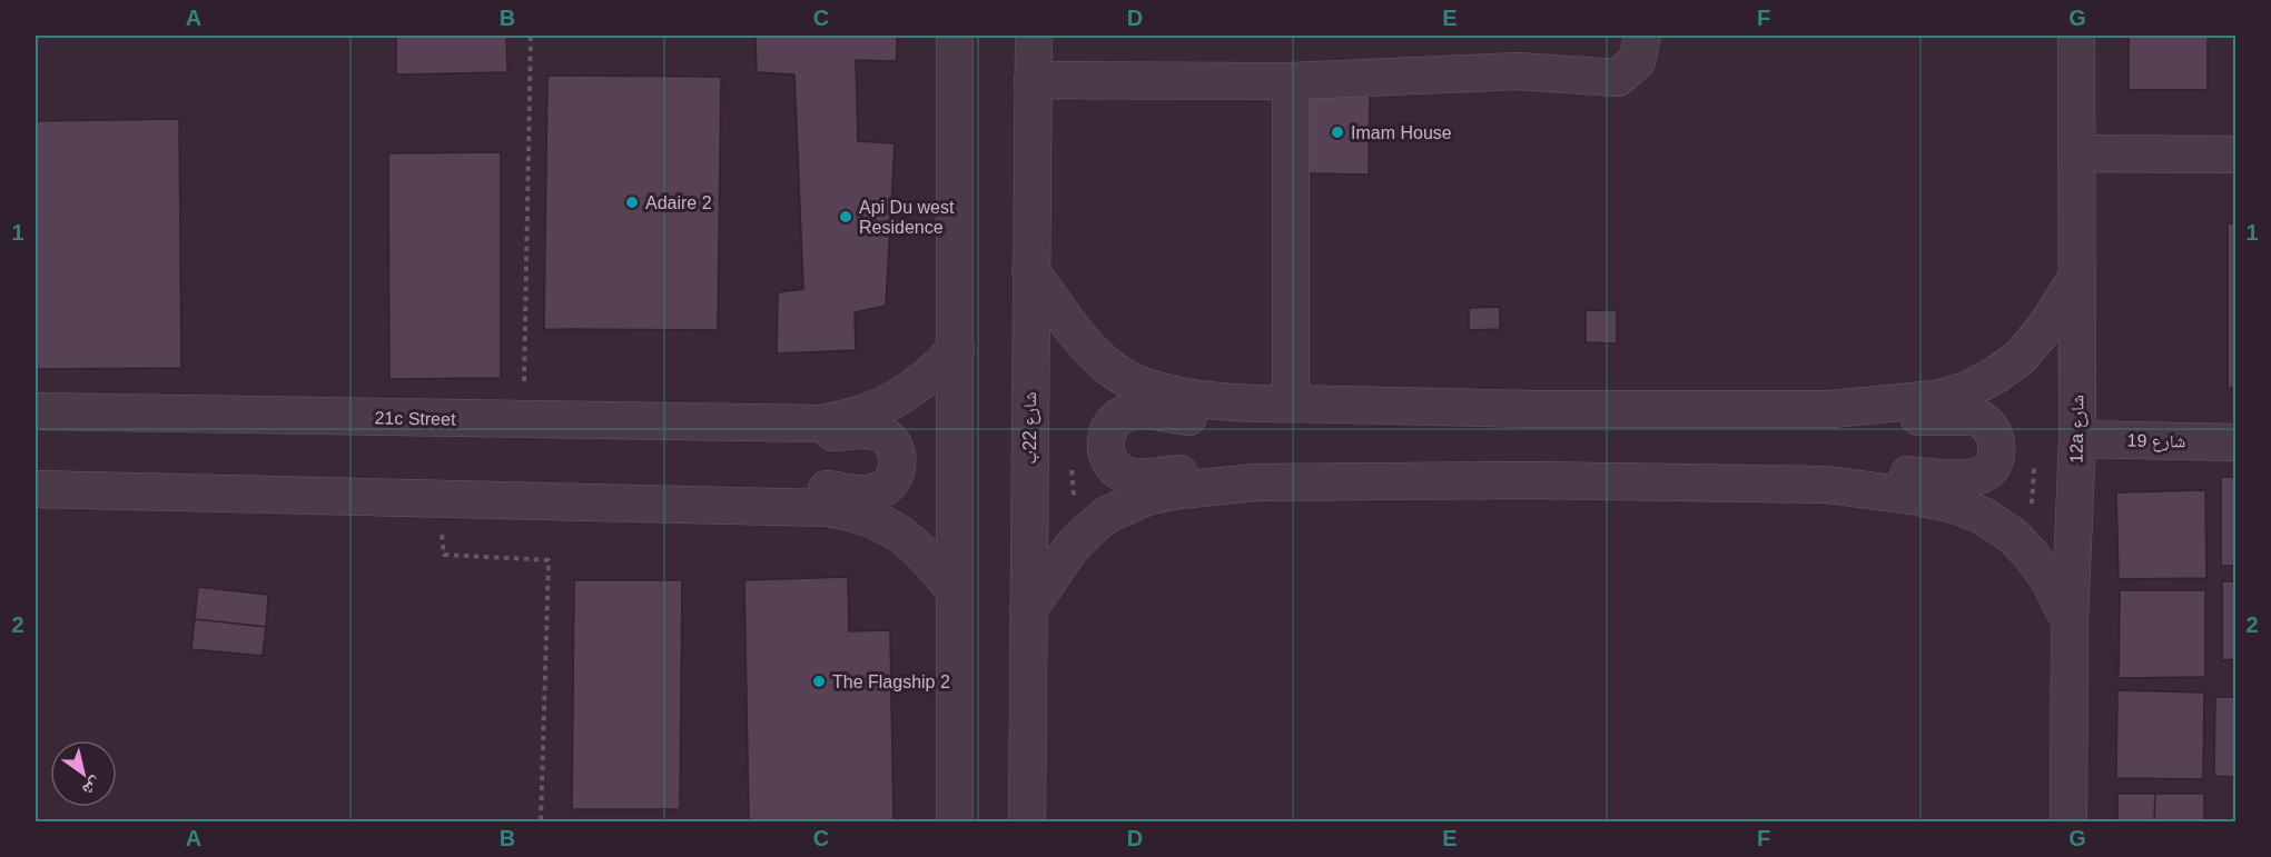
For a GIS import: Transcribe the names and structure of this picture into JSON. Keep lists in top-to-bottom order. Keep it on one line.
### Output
{"streets":{"street":["21c Street","شارع 22ب","12a شارع","شارع 19"]},"crossings":[["12a شارع","شارع 19"]],"places":["Imam House","Adaire 2","Api Du west Residence","The Flagship 2"],"north":"bottom right","grid":{"columns":["A","B","C","D","E","F","G"],"rows":["1","2"]}}
